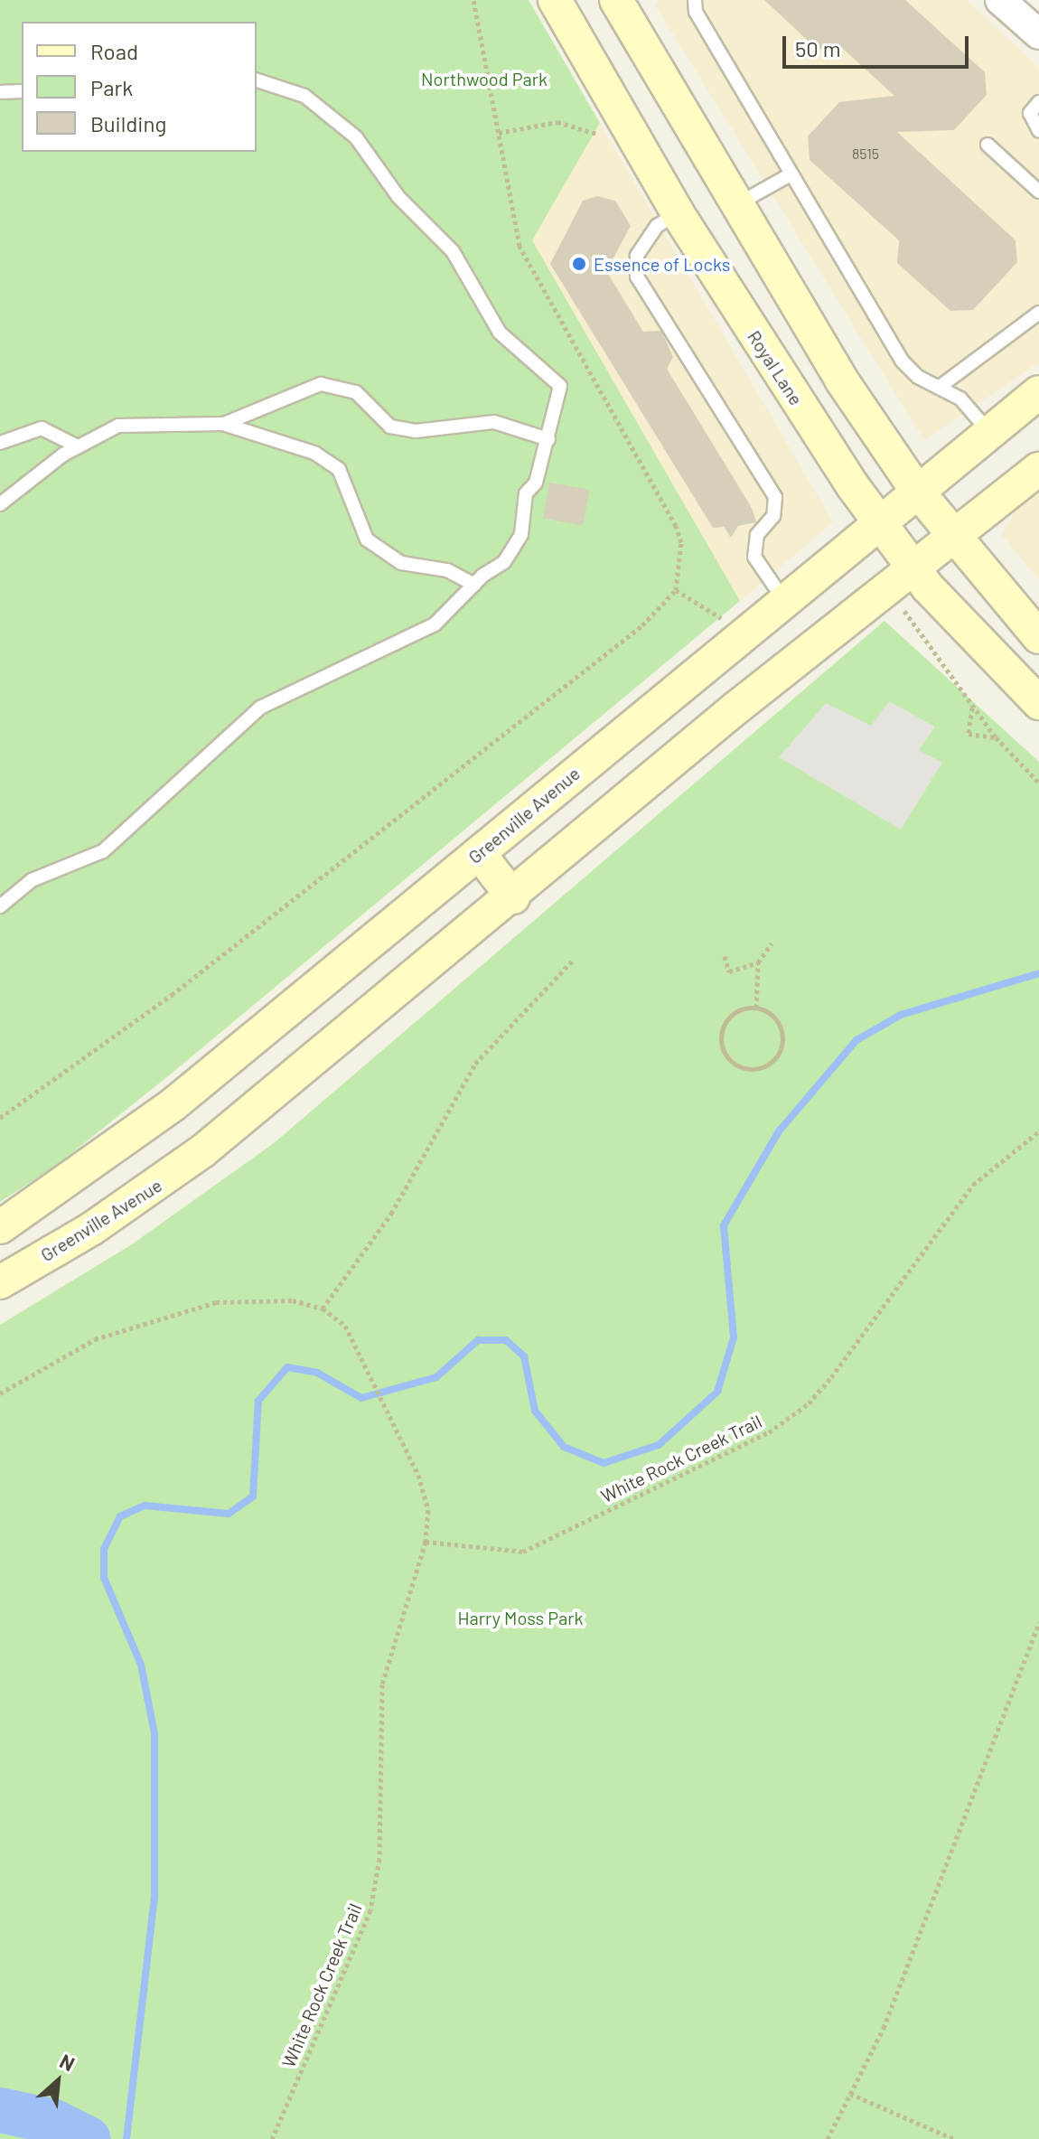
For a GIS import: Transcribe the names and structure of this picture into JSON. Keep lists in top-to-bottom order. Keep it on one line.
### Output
{"streets":{"main road":["Royal Lane","Greenville Avenue"],"path":["White Rock Creek Trail"]},"crossings":[["Royal Lane","Greenville Avenue"]],"parks":["Northwood Park","Harry Moss Park"],"places":["Essence of Locks"],"house_numbers":["8515"],"legend":["Road","Park","Building"],"scale_bar":"50 m","north":"top right"}
